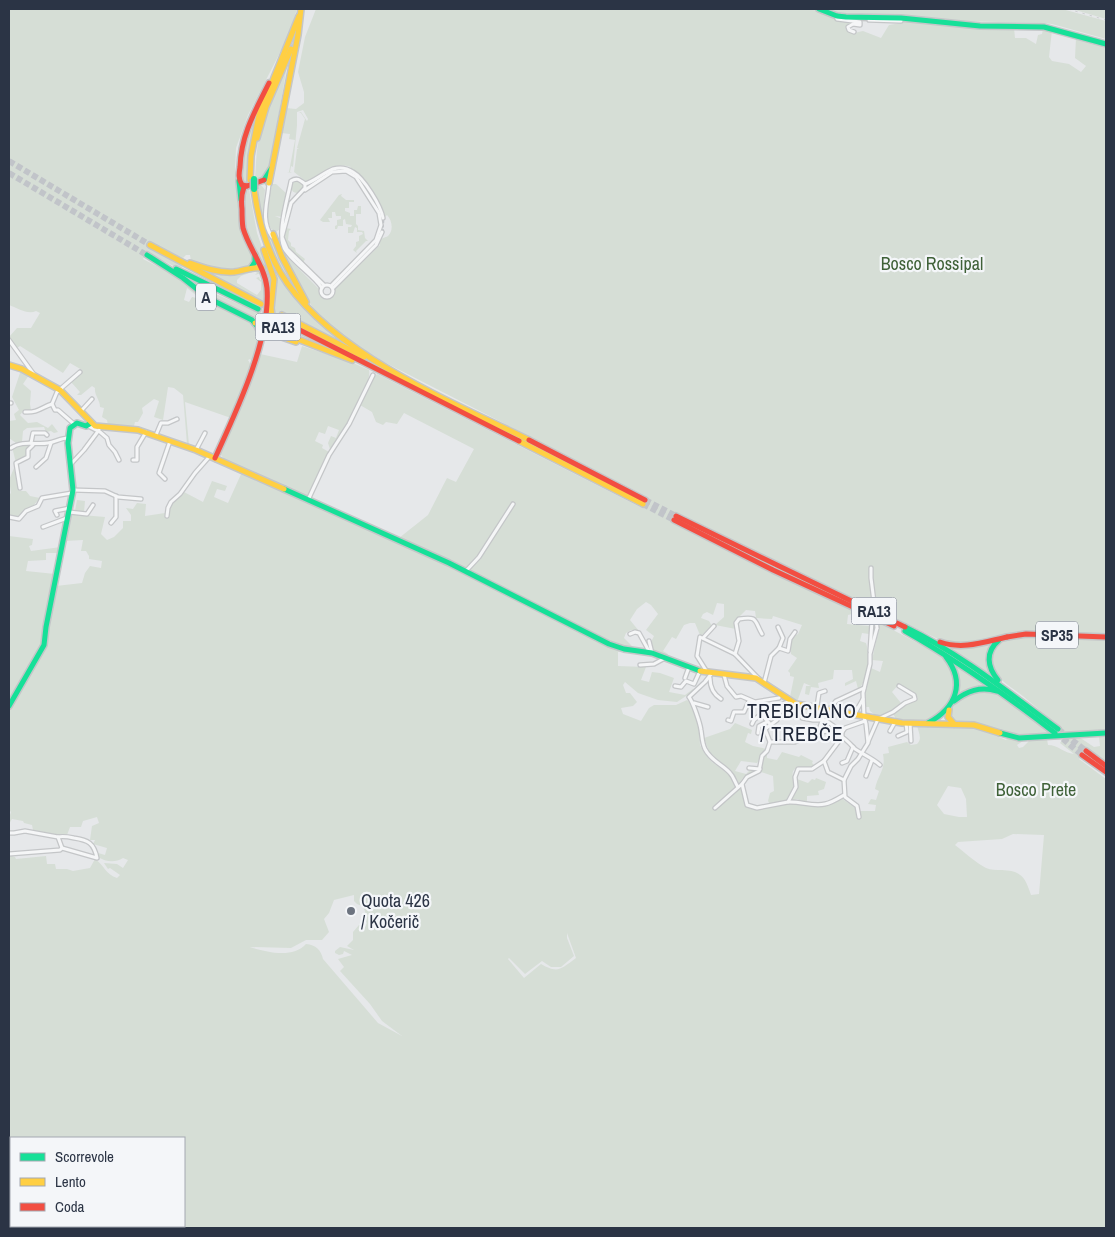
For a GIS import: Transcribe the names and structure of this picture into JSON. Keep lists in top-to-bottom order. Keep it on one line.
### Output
{"streets":{"main road":["A","RA13","SP35"]},"districts":["TREBICIANO / TREBČE"],"parks":["Bosco Rossipal","Bosco Prete"],"places":["Quota 426 / Kočerič"],"legend":["Scorrevole","Lento","Coda"]}
